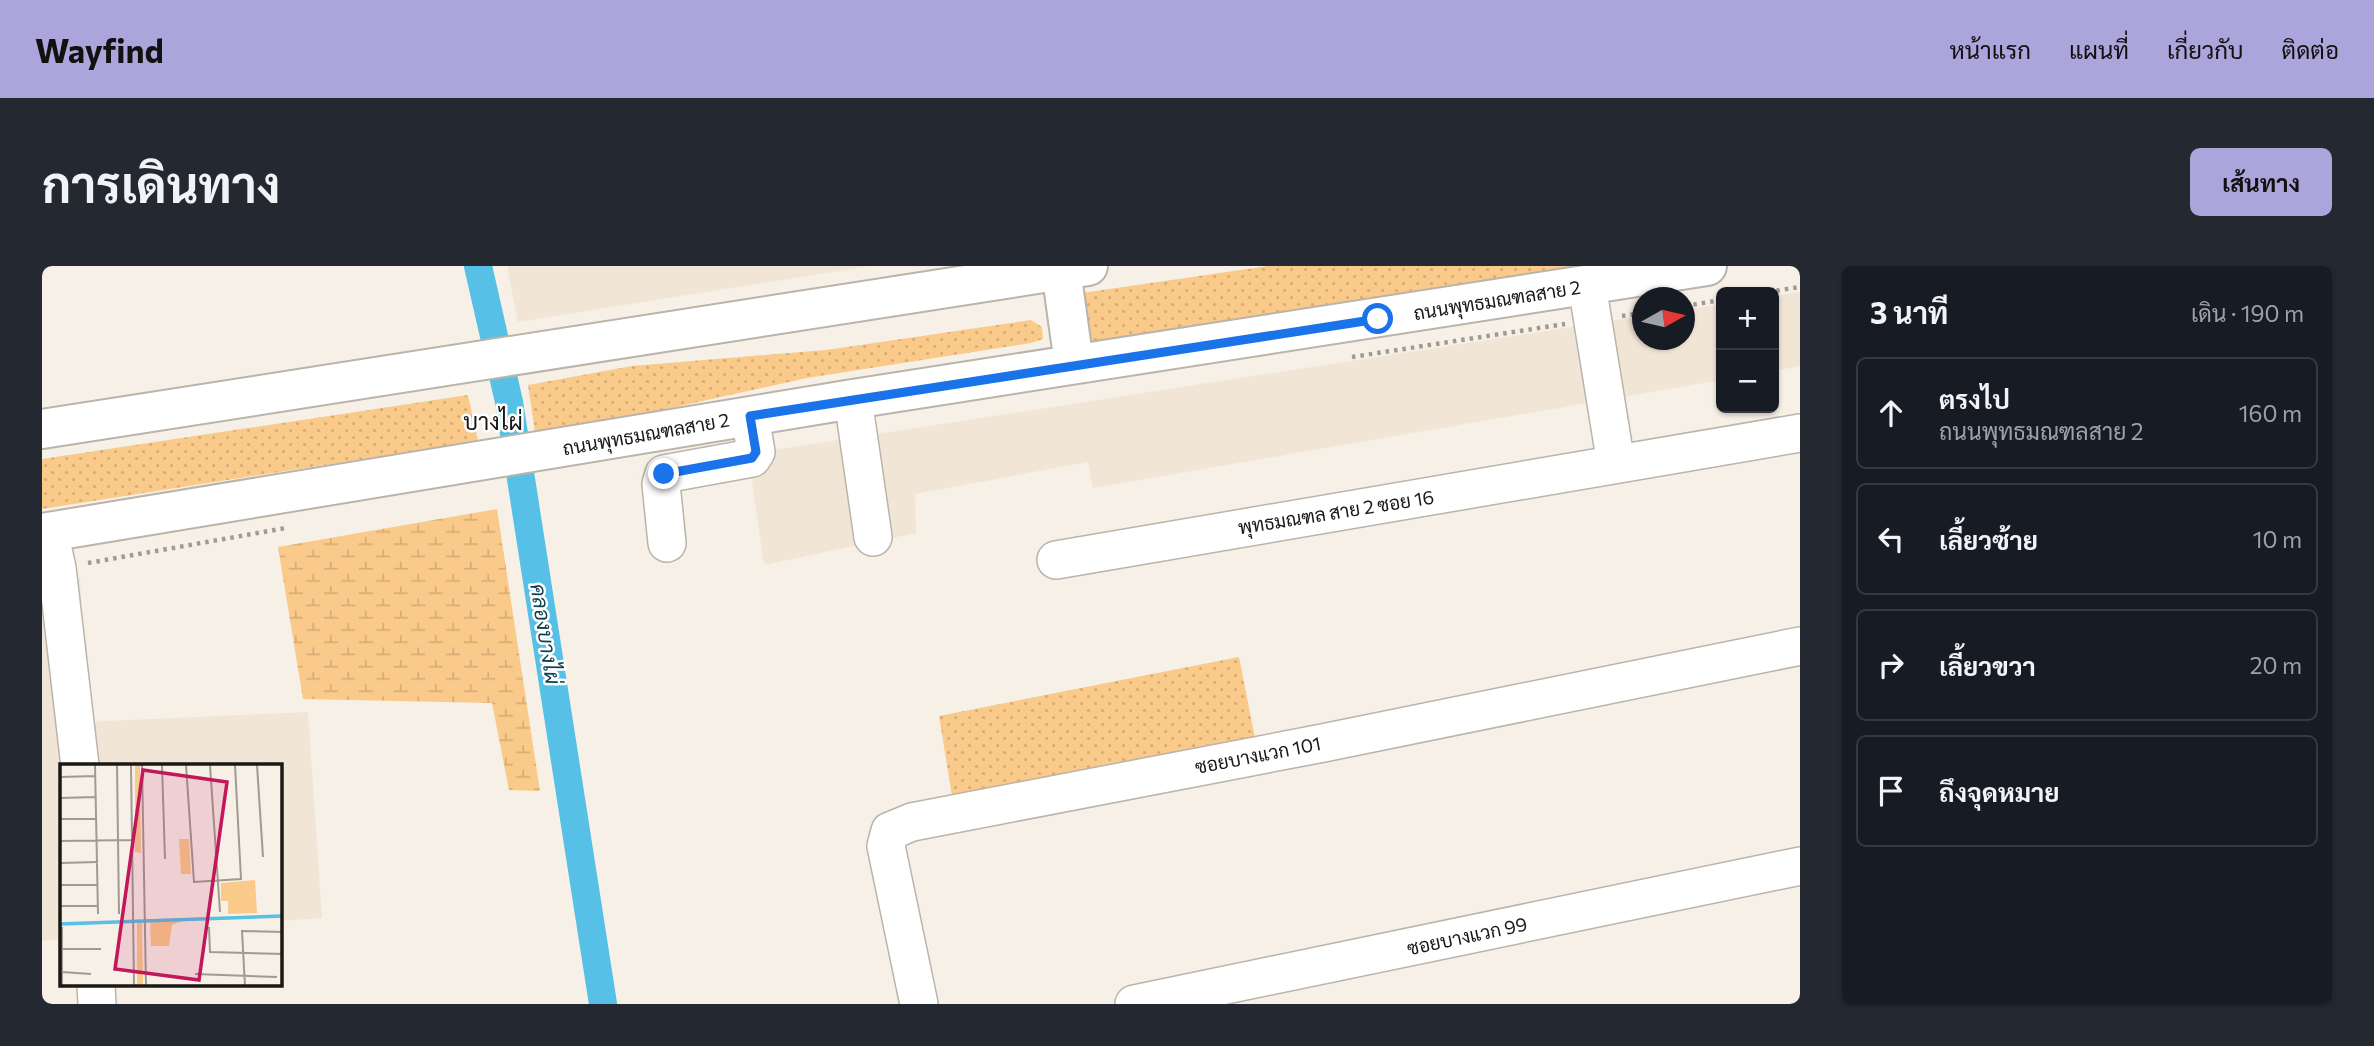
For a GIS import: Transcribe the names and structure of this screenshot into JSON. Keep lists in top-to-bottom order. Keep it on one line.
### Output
{"streets":{"main road":["ถนนพุทธมณฑลสาย 2"],"street":["พุทธมณฑล สาย 2 ซอย 16","ซอยบางแวก 101","ซอยบางแวก 99"]},"districts":["บางไผ่"],"water":["คลองบางไผ่"],"north":"right","page":{"header":"Wayfind","nav":["หน้าแรก","แผนที่","เกี่ยวกับ","ติดต่อ"],"buttons":"เส้นทาง","title":"การเดินทาง","heading":["3 นาที","เดิน · 190 m"],"map_buttons":["+","−"],"list":[["ตรงไป","ถนนพุทธมณฑลสาย 2","160 m"],["เลี้ยวซ้าย","10 m"],["เลี้ยวขวา","20 m"],"ถึงจุดหมาย"]}}
